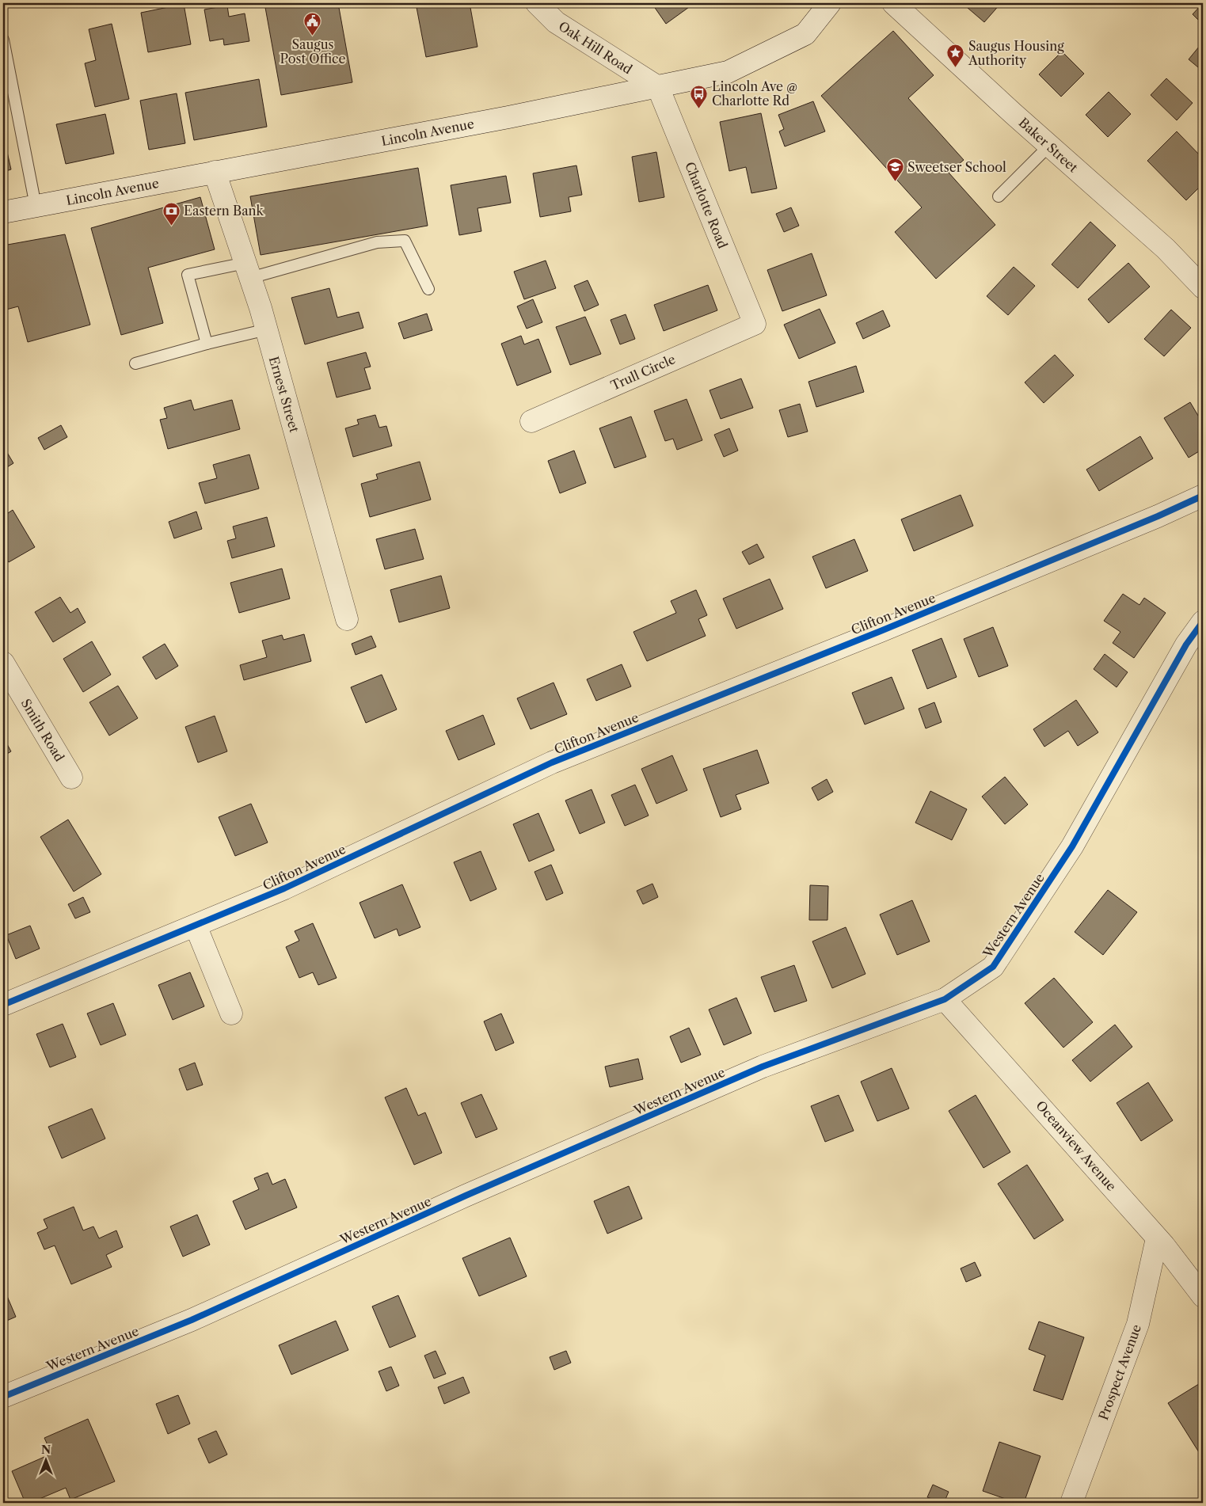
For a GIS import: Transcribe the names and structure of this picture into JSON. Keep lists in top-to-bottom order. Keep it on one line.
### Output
{"streets":{"street":["Oak Hill Road","Lincoln Avenue","Baker Street","Charlotte Road","Trull Circle","Ernest Street","Clifton Avenue","Smith Road","Western Avenue","Oceanview Avenue","Prospect Avenue"]},"crossings":[["Oak Hill Road","Lincoln Avenue"],["Oak Hill Road","Charlotte Road"],["Lincoln Avenue","Charlotte Road"],["Lincoln Avenue","Ernest Street"],["Charlotte Road","Trull Circle"],["Western Avenue","Oceanview Avenue"],["Oceanview Avenue","Prospect Avenue"]],"places":{"public building":["Saugus Post Office"],"place":["Saugus Housing Authority"],"bus stop":["Lincoln Ave @ Charlotte Rd"],"school or university":["Sweetser School"],"bank":["Eastern Bank"]},"north":"top"}
